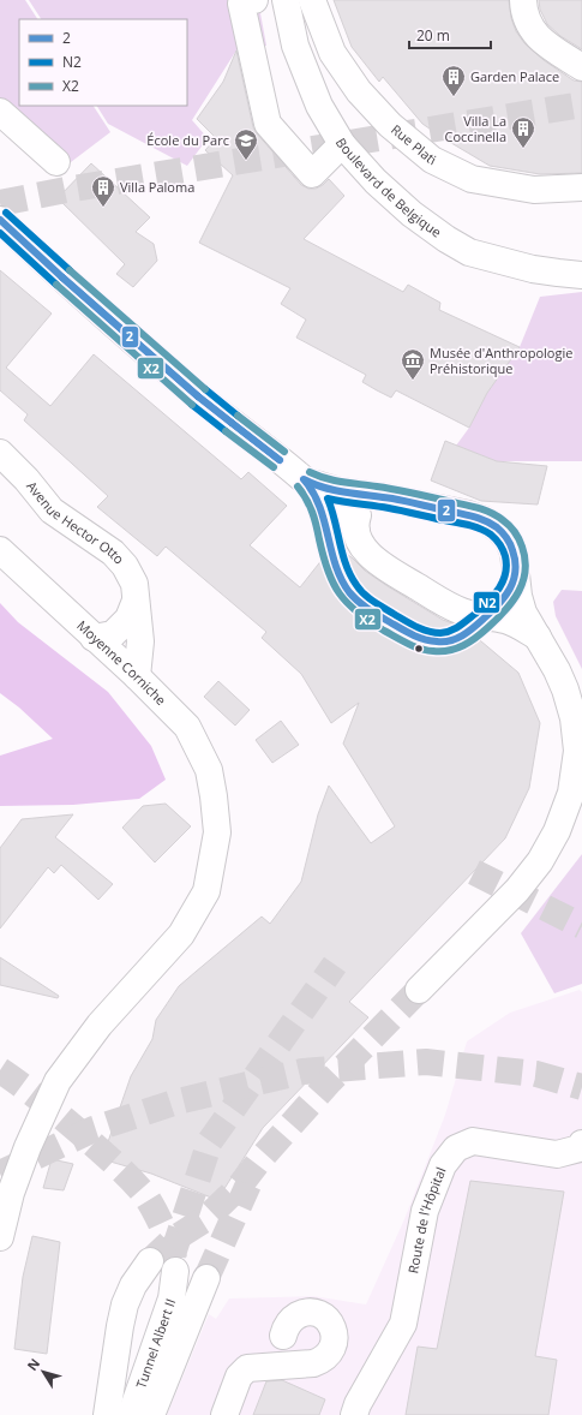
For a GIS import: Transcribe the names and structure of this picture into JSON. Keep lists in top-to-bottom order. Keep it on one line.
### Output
{"streets":{"main road":["Rue Plati","Boulevard de Belgique","Avenue Hector Otto","Moyenne Corniche","Route de l'Hôpital","Tunnel Albert II"]},"crossings":[["Avenue Hector Otto","Moyenne Corniche"]],"places":{"building":["Garden Palace","Villa La Coccinella","Villa Paloma"],"school or university":["École du Parc"],"museum":["Musée d'Anthropologie Préhistorique"]},"lines":["transit line N2","transit line 2","transit line X2"],"legend":["2","N2","X2"],"scale_bar":"20 m","north":"top left"}
